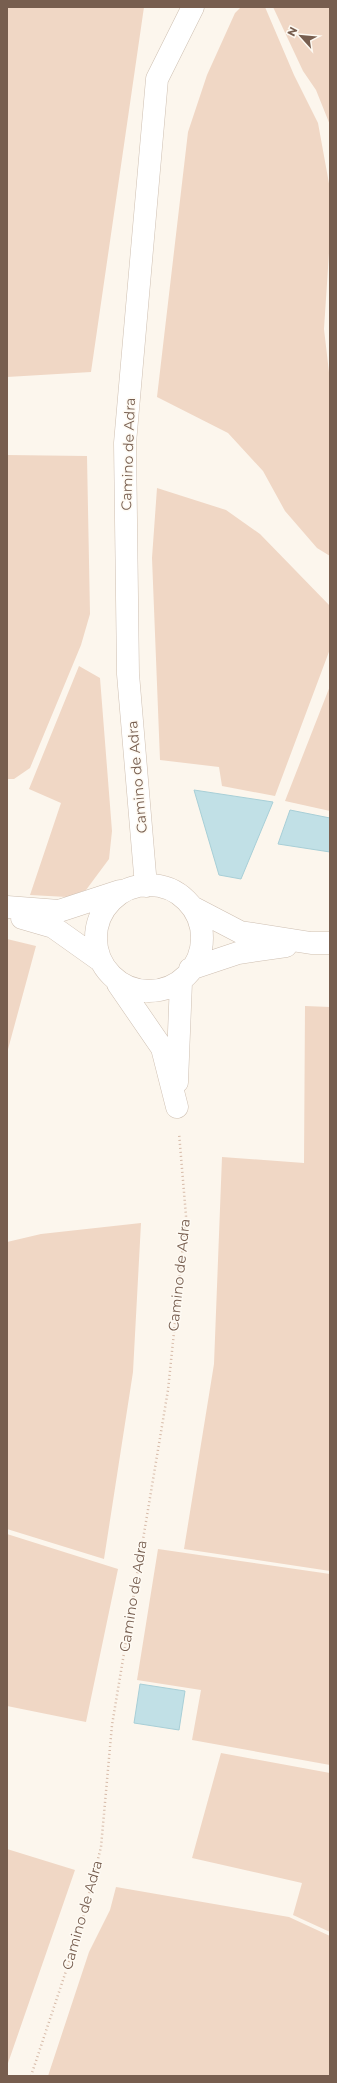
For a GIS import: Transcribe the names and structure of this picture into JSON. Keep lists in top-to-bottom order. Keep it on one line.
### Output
{"streets":{"street":["Camino de Adra"]},"north":"top left"}
